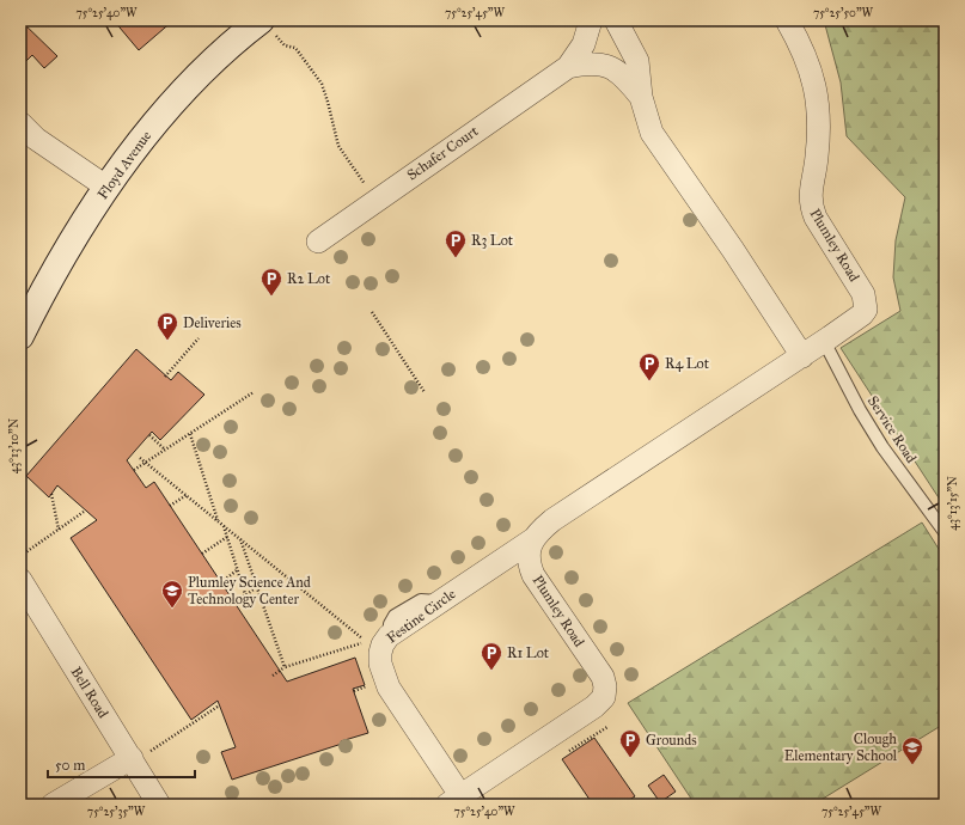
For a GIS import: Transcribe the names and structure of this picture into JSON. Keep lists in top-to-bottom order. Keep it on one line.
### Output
{"streets":{"street":["Schafer Court","Floyd Avenue","Plumley Road","Festine Circle","Bell Road"],"lane":["Service Road"]},"crossings":[["Plumley Road","Service Road"],["Plumley Road","Festine Circle"]],"places":{"parking":["R3 Lot","R2 Lot","Deliveries","R4 Lot","R1 Lot","Grounds"],"school or university":["Plumley Science And Technology Center","Clough Elementary School"]},"scale_bar":"50 m","coordinates":["75°25'40\"W","75°25'45\"W","75°25'50\"W","43°13'10\"N","43°13'15\"N","75°25'35\"W"]}
